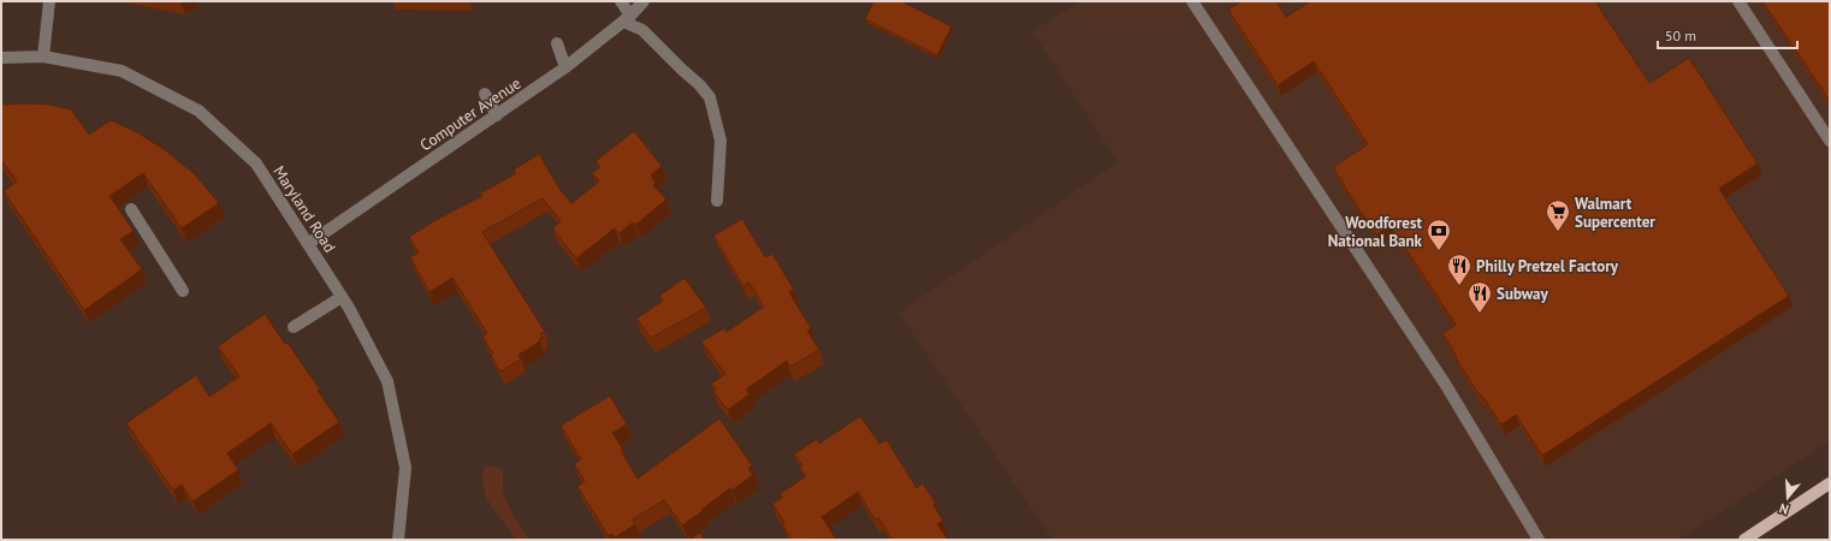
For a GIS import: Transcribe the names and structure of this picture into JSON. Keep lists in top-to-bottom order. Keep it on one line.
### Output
{"streets":{"street":["Computer Avenue","Maryland Road"]},"crossings":[["Computer Avenue","Maryland Road"]],"places":{"supermarket":["Walmart Supercenter"],"bank":["Woodforest National Bank"],"restaurant":["Philly Pretzel Factory","Subway"]},"scale_bar":"50 m","north":"bottom"}
